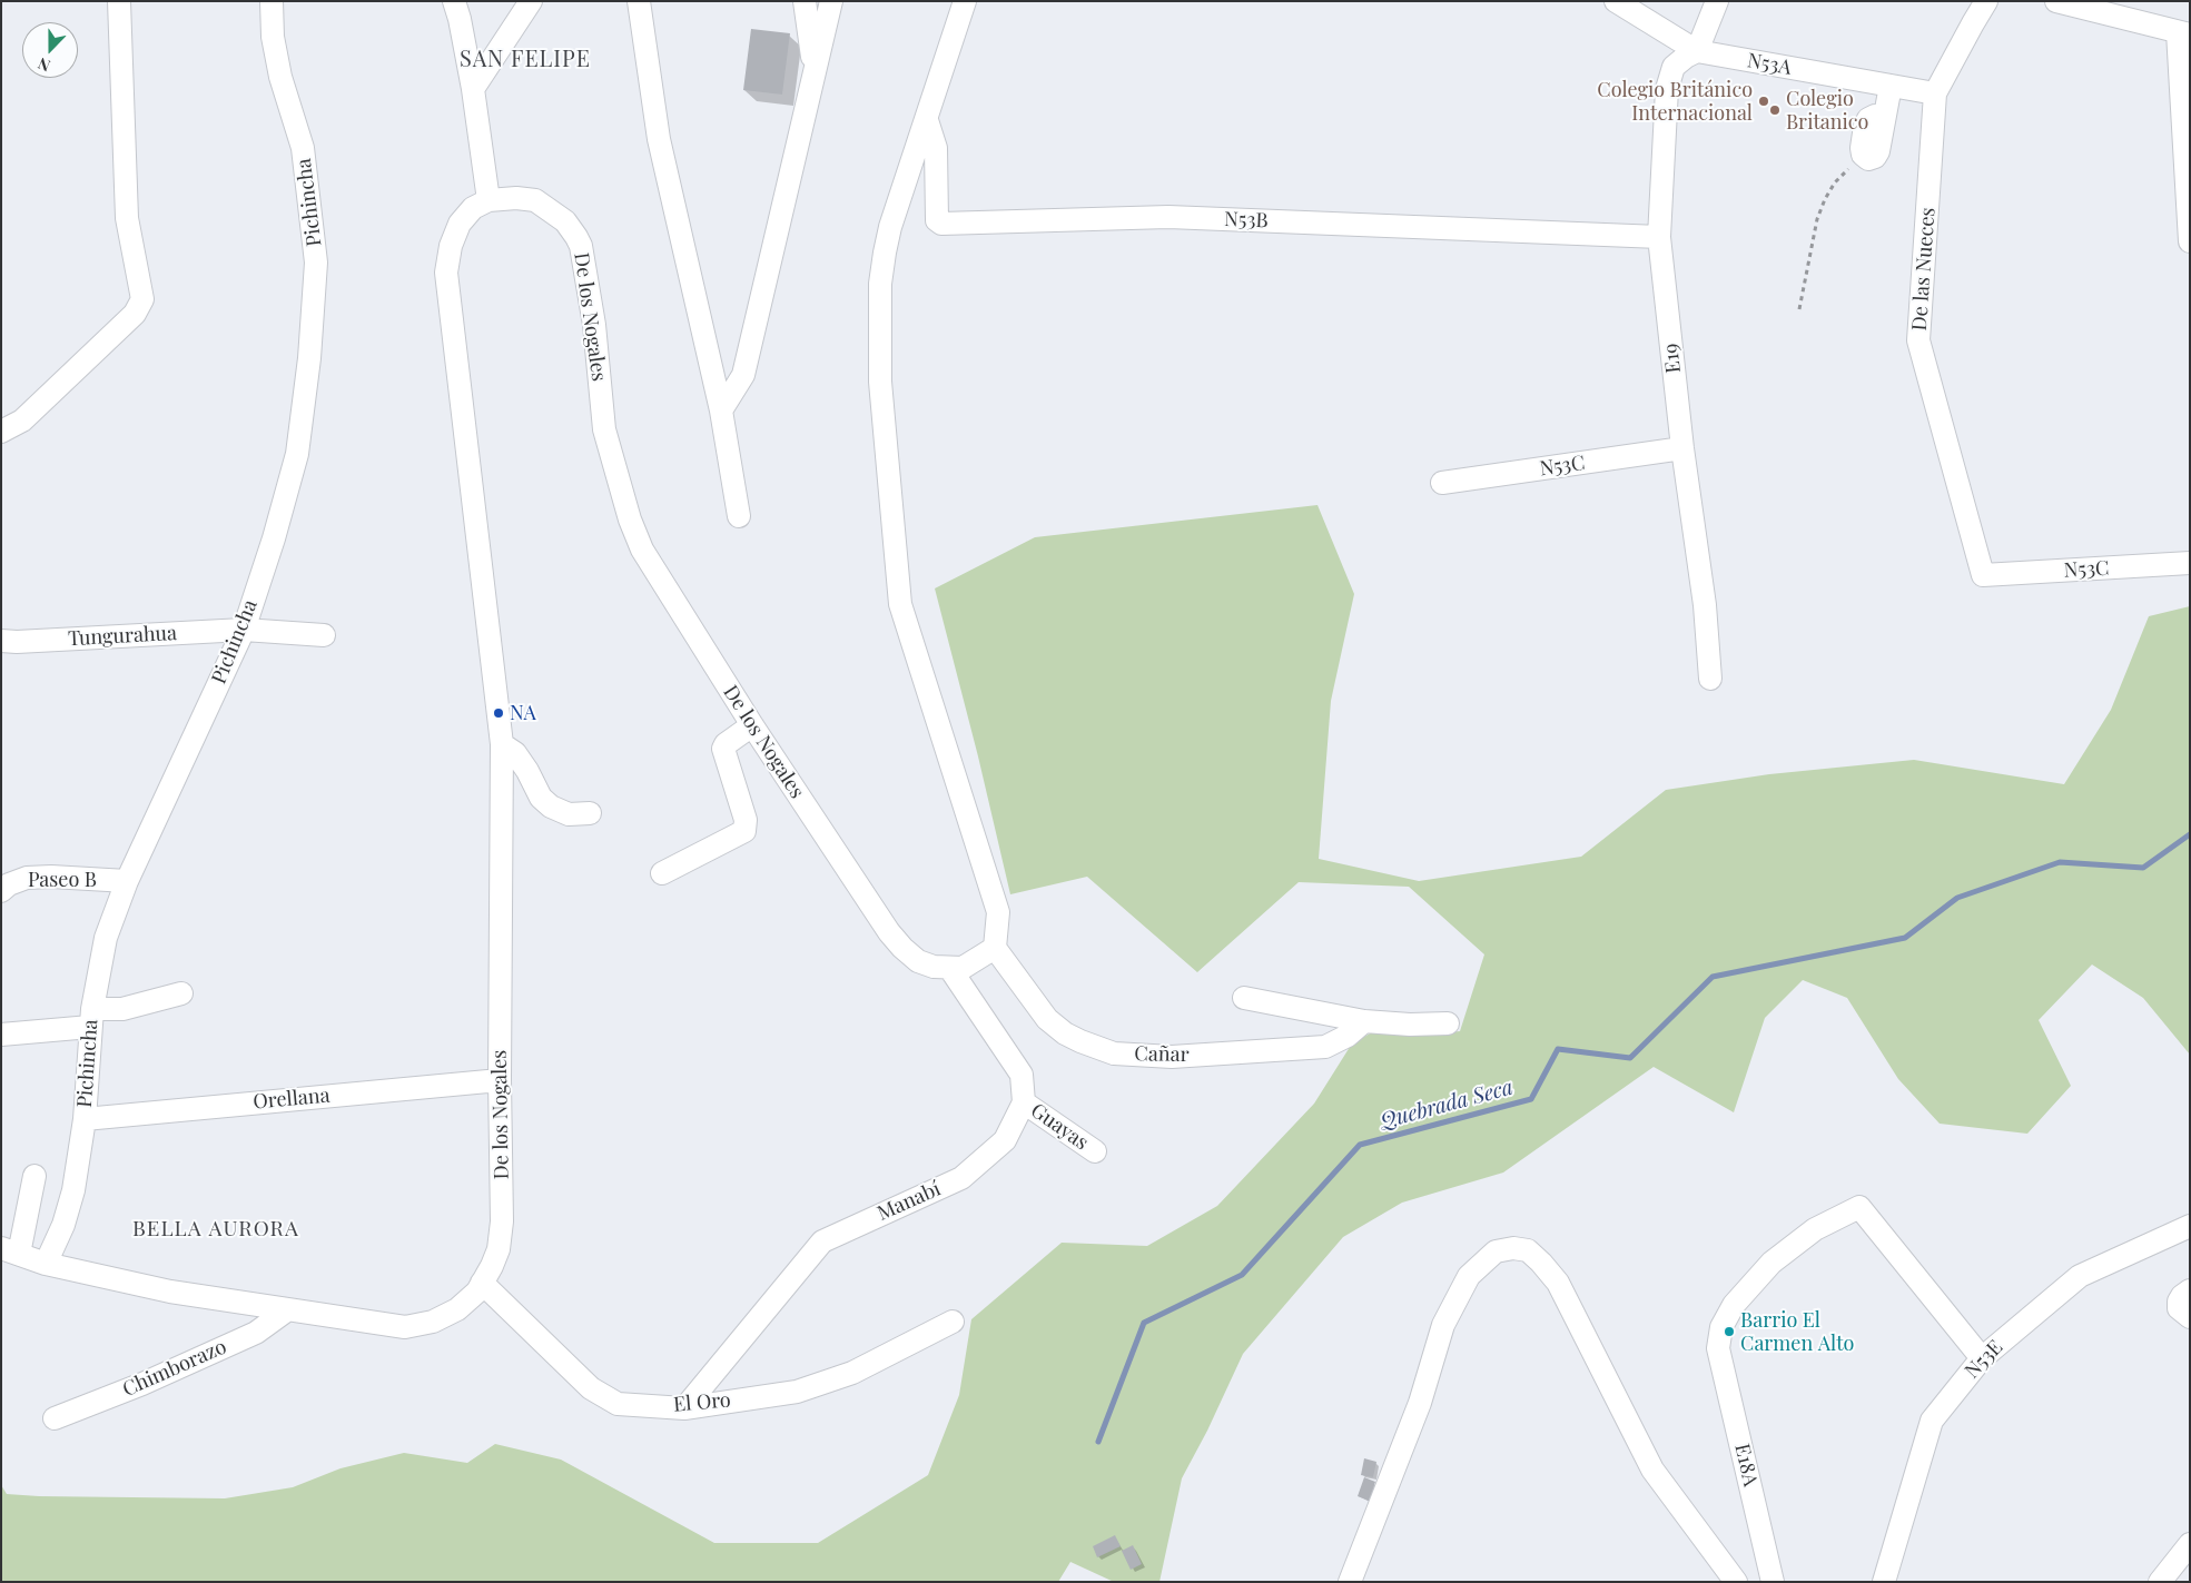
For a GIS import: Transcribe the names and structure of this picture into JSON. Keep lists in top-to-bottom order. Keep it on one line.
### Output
{"streets":{"street":["N53A","Pichincha","N53B","De las Nueces","De los Nogales","E19","N53C","Tungurahua","Paseo B","Cañar","Orellana","Guayas","Manabí","N53E","Chimborazo","El Oro","E18A"]},"crossings":[["N53A","De las Nueces"],["N53A","E19"],["Pichincha","De los Nogales"],["Pichincha","Tungurahua"],["Pichincha","Paseo B"],["Pichincha","Orellana"],["N53B","E19"],["De las Nueces","N53C"],["De los Nogales","Orellana"],["De los Nogales","Chimborazo"],["De los Nogales","El Oro"],["E19","N53C"],["Guayas","Manabí"],["Manabí","El Oro"],["N53E","E18A"]],"districts":["SAN FELIPE","BELLA AURORA"],"water":["Quebrada Seca"],"places":["Colegio Británico Internacional","Colegio Britanico","NA","Barrio El Carmen Alto"],"north":"bottom"}
